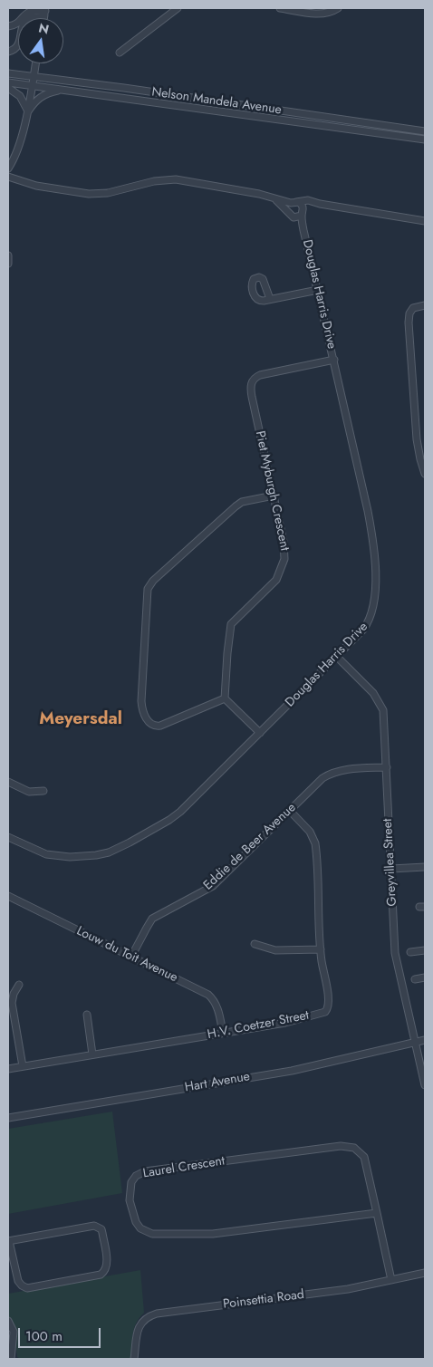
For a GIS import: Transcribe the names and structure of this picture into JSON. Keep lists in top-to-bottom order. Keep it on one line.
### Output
{"streets":{"street":["Nelson Mandela Avenue","Douglas Harris Drive","Piet Myburgh Crescent","Eddie de Beer Avenue","Greyvillea Street","Louw du Toit Avenue","H.V. Coetzer Street","Hart Avenue","Laurel Crescent","Poinsettia Road"]},"crossings":[["Douglas Harris Drive","Piet Myburgh Crescent"],["Douglas Harris Drive","Greyvillea Street"],["Eddie de Beer Avenue","Greyvillea Street"],["Eddie de Beer Avenue","Louw du Toit Avenue"],["Eddie de Beer Avenue","H.V. Coetzer Street"],["Greyvillea Street","Hart Avenue"],["Louw du Toit Avenue","H.V. Coetzer Street"]],"districts":["Meyersdal"],"scale_bar":"100 m","north":"top"}
